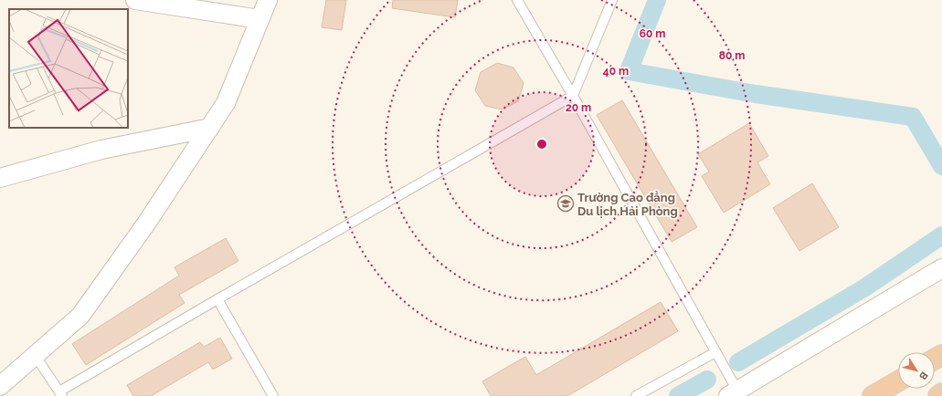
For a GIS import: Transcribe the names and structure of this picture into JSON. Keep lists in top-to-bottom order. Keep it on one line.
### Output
{"places":{"school or university":["Trường Cao đẳng Du lịch Hải Phòng"]},"north":"bottom right","rings":["60 m","80 m","40 m","20 m"]}
